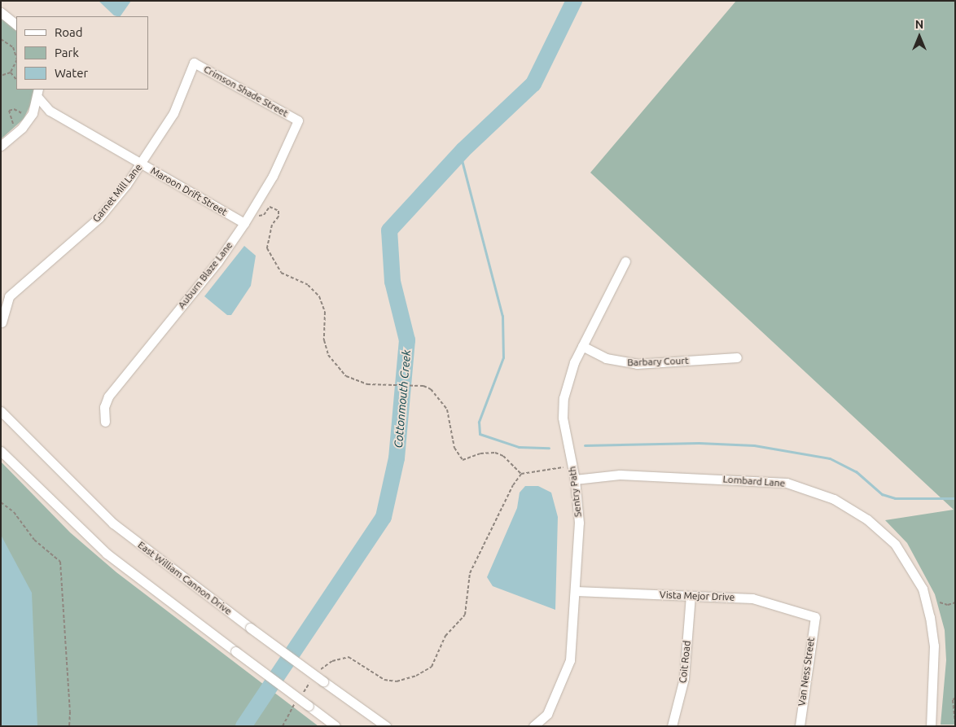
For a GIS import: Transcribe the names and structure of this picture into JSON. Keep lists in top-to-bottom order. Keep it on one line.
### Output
{"streets":{"street":["Crimson Shade Street","Maroon Drift Street","Garnet Mill Lane","Auburn Blaze Lane","Barbary Court","Lombard Lane","Sentry Path","East William Cannon Drive","Vista Mejor Drive","Coit Road","Van Ness Street"]},"crossings":[["Crimson Shade Street","Garnet Mill Lane"],["Crimson Shade Street","Auburn Blaze Lane"],["Maroon Drift Street","Garnet Mill Lane"],["Maroon Drift Street","Auburn Blaze Lane"],["Barbary Court","Sentry Path"],["Lombard Lane","Sentry Path"],["Sentry Path","Vista Mejor Drive"],["Vista Mejor Drive","Coit Road"],["Vista Mejor Drive","Van Ness Street"]],"water":["Cottonmouth Creek"],"legend":["Road","Park","Water"],"north":"top"}
